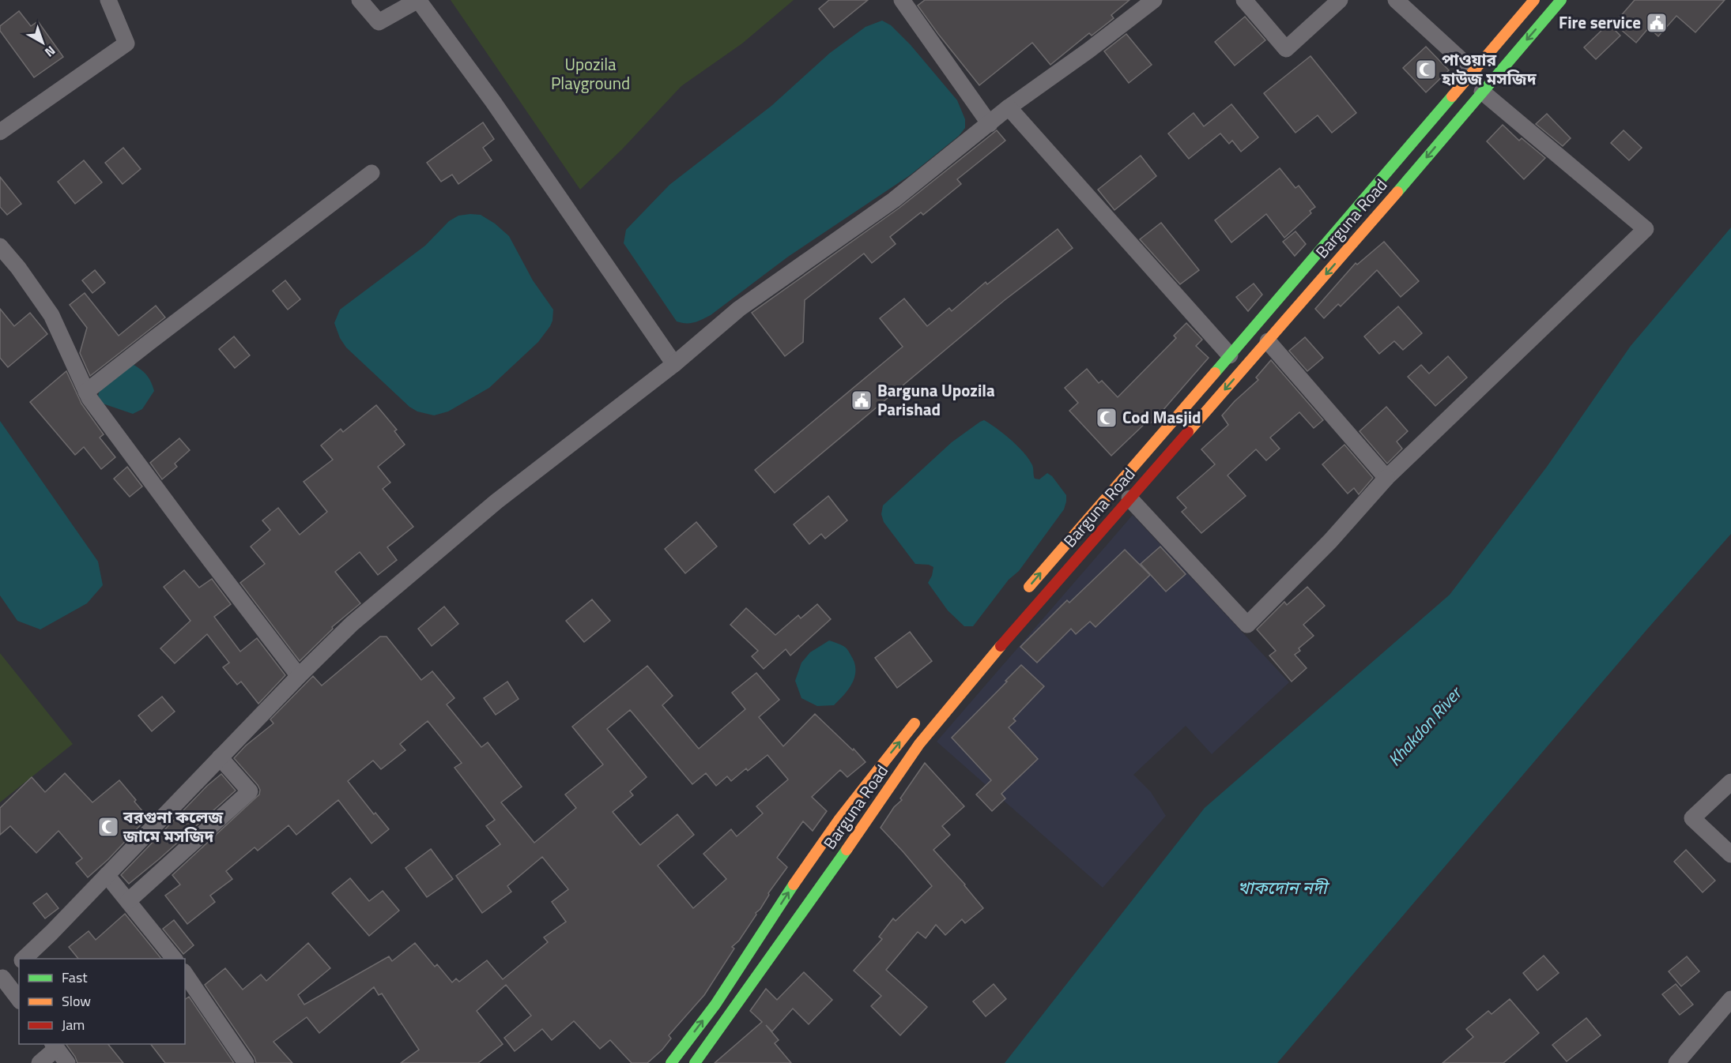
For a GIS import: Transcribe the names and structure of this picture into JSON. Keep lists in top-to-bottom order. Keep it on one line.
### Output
{"streets":{"main road":["Barguna Road"]},"water":["Khakdon River","খাকদোন নদী"],"parks":["Upozila Playground"],"places":{"public building":["Fire service","Barguna Upozila Parishad"],"mosque":["পাওয়ার হাউজ মসজিদ","Cod Masjid","বরগুনা কলেজ জামে মসজিদ"]},"legend":["Fast","Slow","Jam"],"north":"bottom right"}
